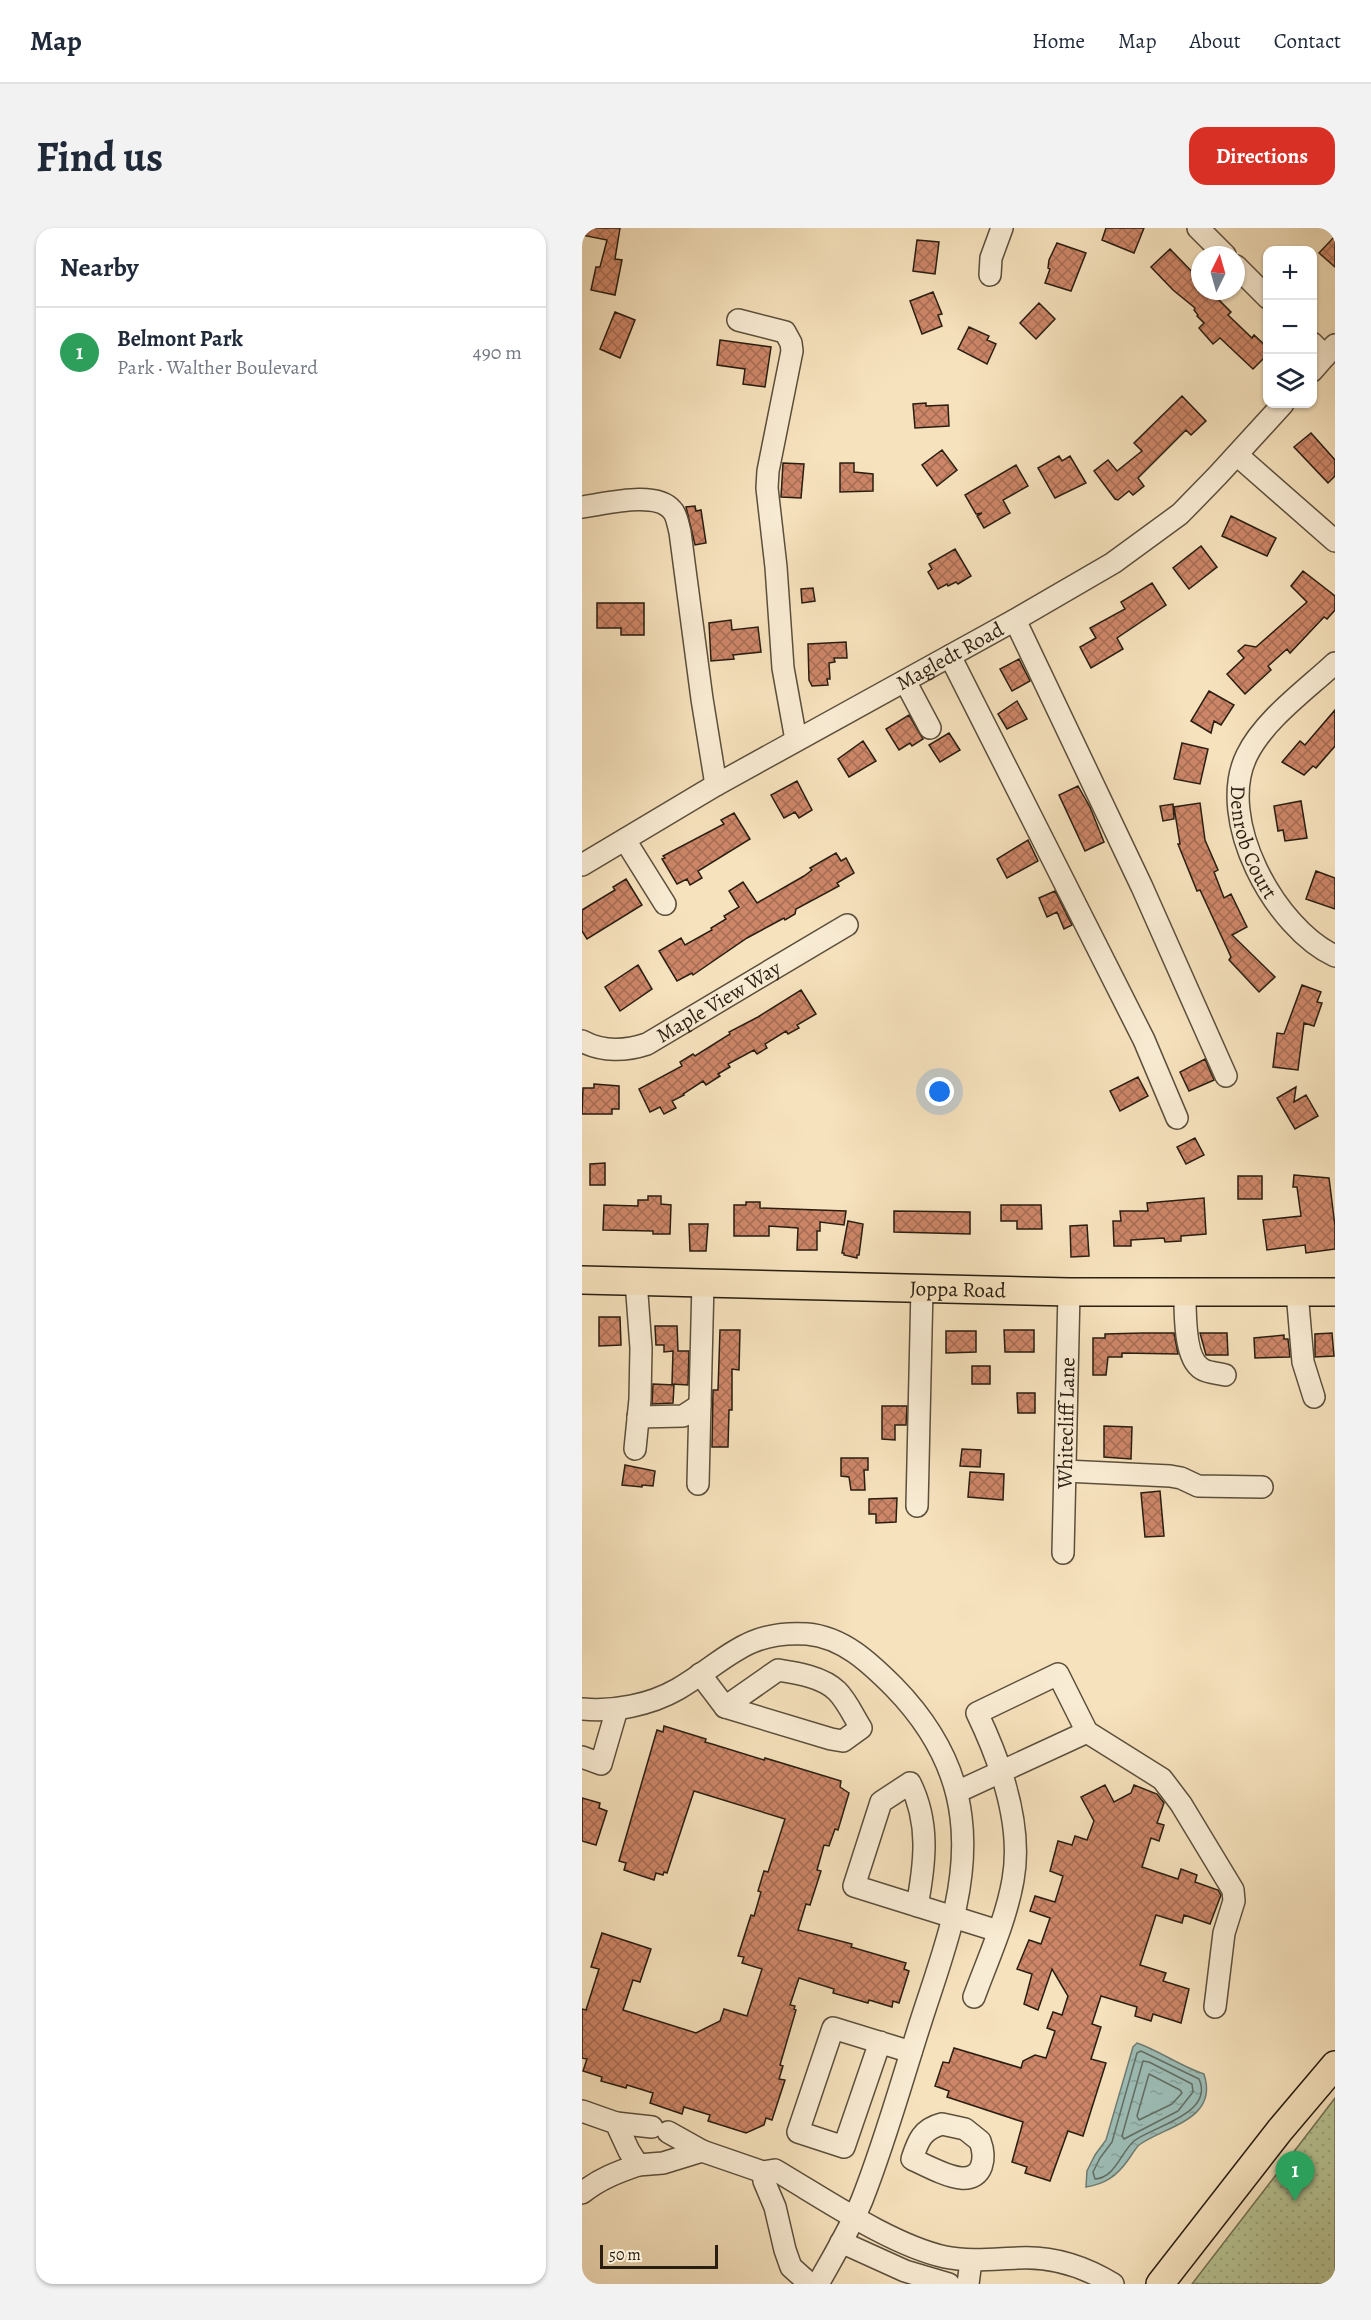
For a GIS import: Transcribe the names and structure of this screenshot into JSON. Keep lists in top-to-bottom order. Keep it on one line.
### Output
{"streets":{"main road":["Joppa Road"],"street":["Magledt Road","Denrob Court","Maple View Way","Whitecliff Lane"]},"crossings":[["Joppa Road","Whitecliff Lane"]],"scale_bar":"50 m","north":"top","page":{"header":"Map","nav":["Home","Map","About","Contact"],"buttons":"Directions","title":"Find us","heading":"Nearby","map_buttons":["+","−"],"list":[{"mark":"1","name":"Belmont Park","note":"Park · Walther Boulevard","value":"490 m"}],"pins":"1","scale":"50 m"}}
